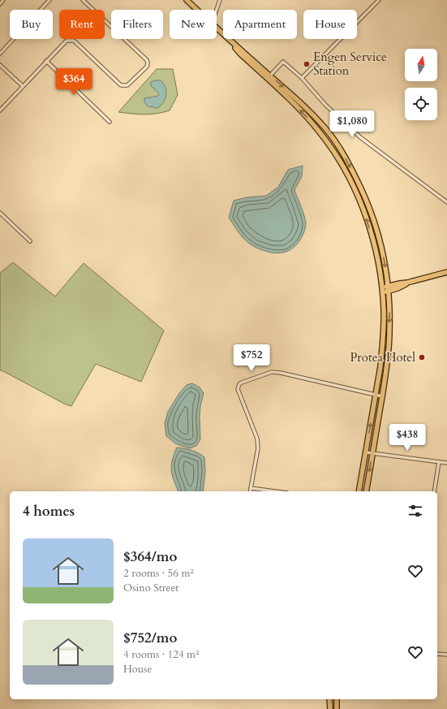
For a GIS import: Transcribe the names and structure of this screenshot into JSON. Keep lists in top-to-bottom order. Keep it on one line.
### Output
{"places":["Engen Service Station","Protea Hotel"],"north":"top","page":{"chip":["Buy","Rent","Filters","New","Apartment","House"],"price":["$364","$1,080","$752","$438"],"heading":"4 homes","list":[{"name":"$364/mo","note":"2 rooms · 56 m² · Osino Street"},{"name":"$752/mo","note":"4 rooms · 124 m² · House"}]}}
